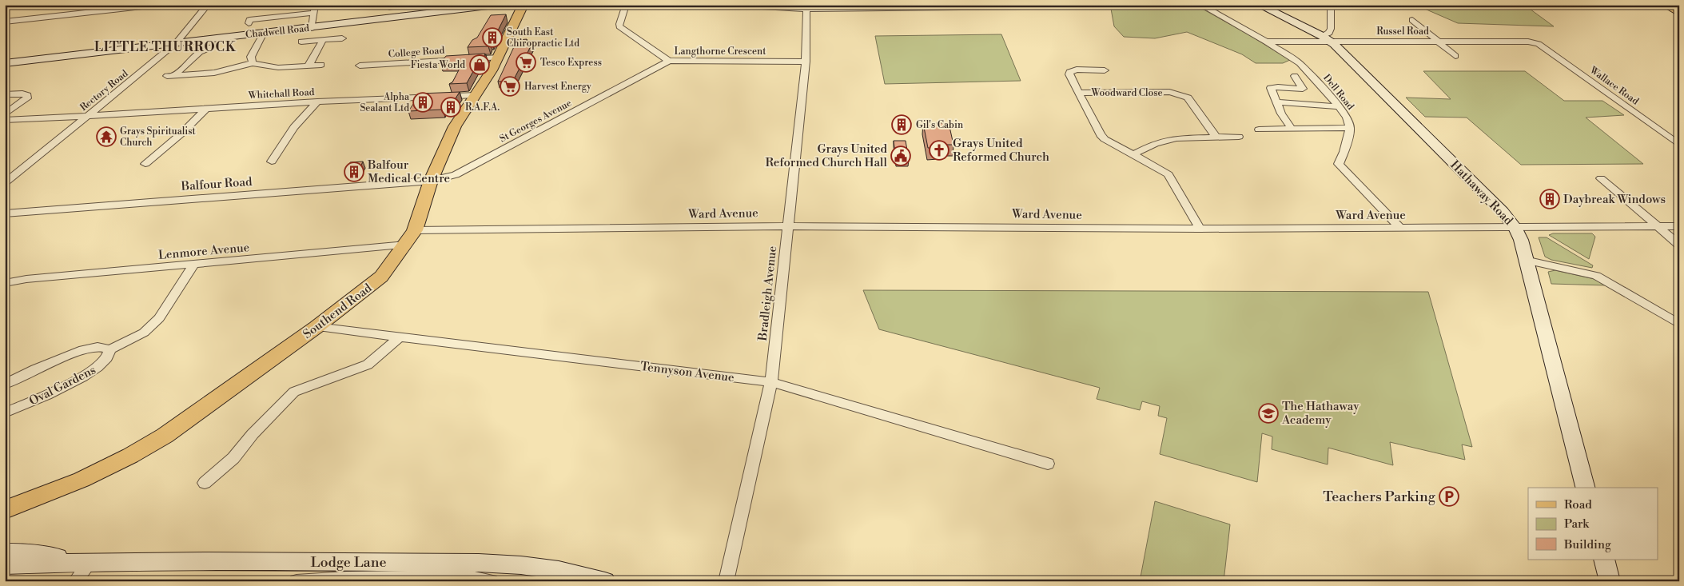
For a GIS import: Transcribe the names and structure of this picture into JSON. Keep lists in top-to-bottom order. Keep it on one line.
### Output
{"streets":{"main road":["Southend Road"],"street":["Chadwell Road","Russel Road","Langthorne Crescent","College Road","Wallace Road","Rectory Road","Dell Road","Woodward Close","Whitehall Road","St Georges Avenue","Balfour Road","Hathaway Road","Ward Avenue","Lenmore Avenue","Bradleigh Avenue","Tennyson Avenue","Oval Gardens","Lodge Lane"]},"crossings":[["Chadwell Road","Rectory Road"],["Russel Road","Wallace Road"],["Russel Road","Dell Road"],["Russel Road","Hathaway Road"],["Langthorne Crescent","St Georges Avenue"],["Langthorne Crescent","Bradleigh Avenue"],["College Road","Southend Road"],["Rectory Road","Whitehall Road"],["Dell Road","Ward Avenue"],["Woodward Close","Ward Avenue"],["Whitehall Road","Southend Road"],["St Georges Avenue","Balfour Road"],["St Georges Avenue","Southend Road"],["Balfour Road","Southend Road"],["Hathaway Road","Ward Avenue"],["Ward Avenue","Bradleigh Avenue"],["Ward Avenue","Southend Road"],["Lenmore Avenue","Southend Road"],["Lenmore Avenue","Oval Gardens"],["Bradleigh Avenue","Tennyson Avenue"],["Southend Road","Tennyson Avenue"]],"districts":["LITTLE THURROCK"],"places":{"building":["South East Chiropractic Ltd","Alpha Sealant Ltd","R.A.F.A.","Gil's Cabin","Balfour Medical Centre","Daybreak Windows"],"supermarket":["Tesco Express","Harvest Energy"],"shop":["Fiesta World"],"temple":["Grays Spiritualist Church"],"church":["Grays United Reformed Church"],"public building":["Grays United Reformed Church Hall"],"school or university":["The Hathaway Academy"],"parking":["Teachers Parking"]},"legend":["Road","Park","Building"]}
